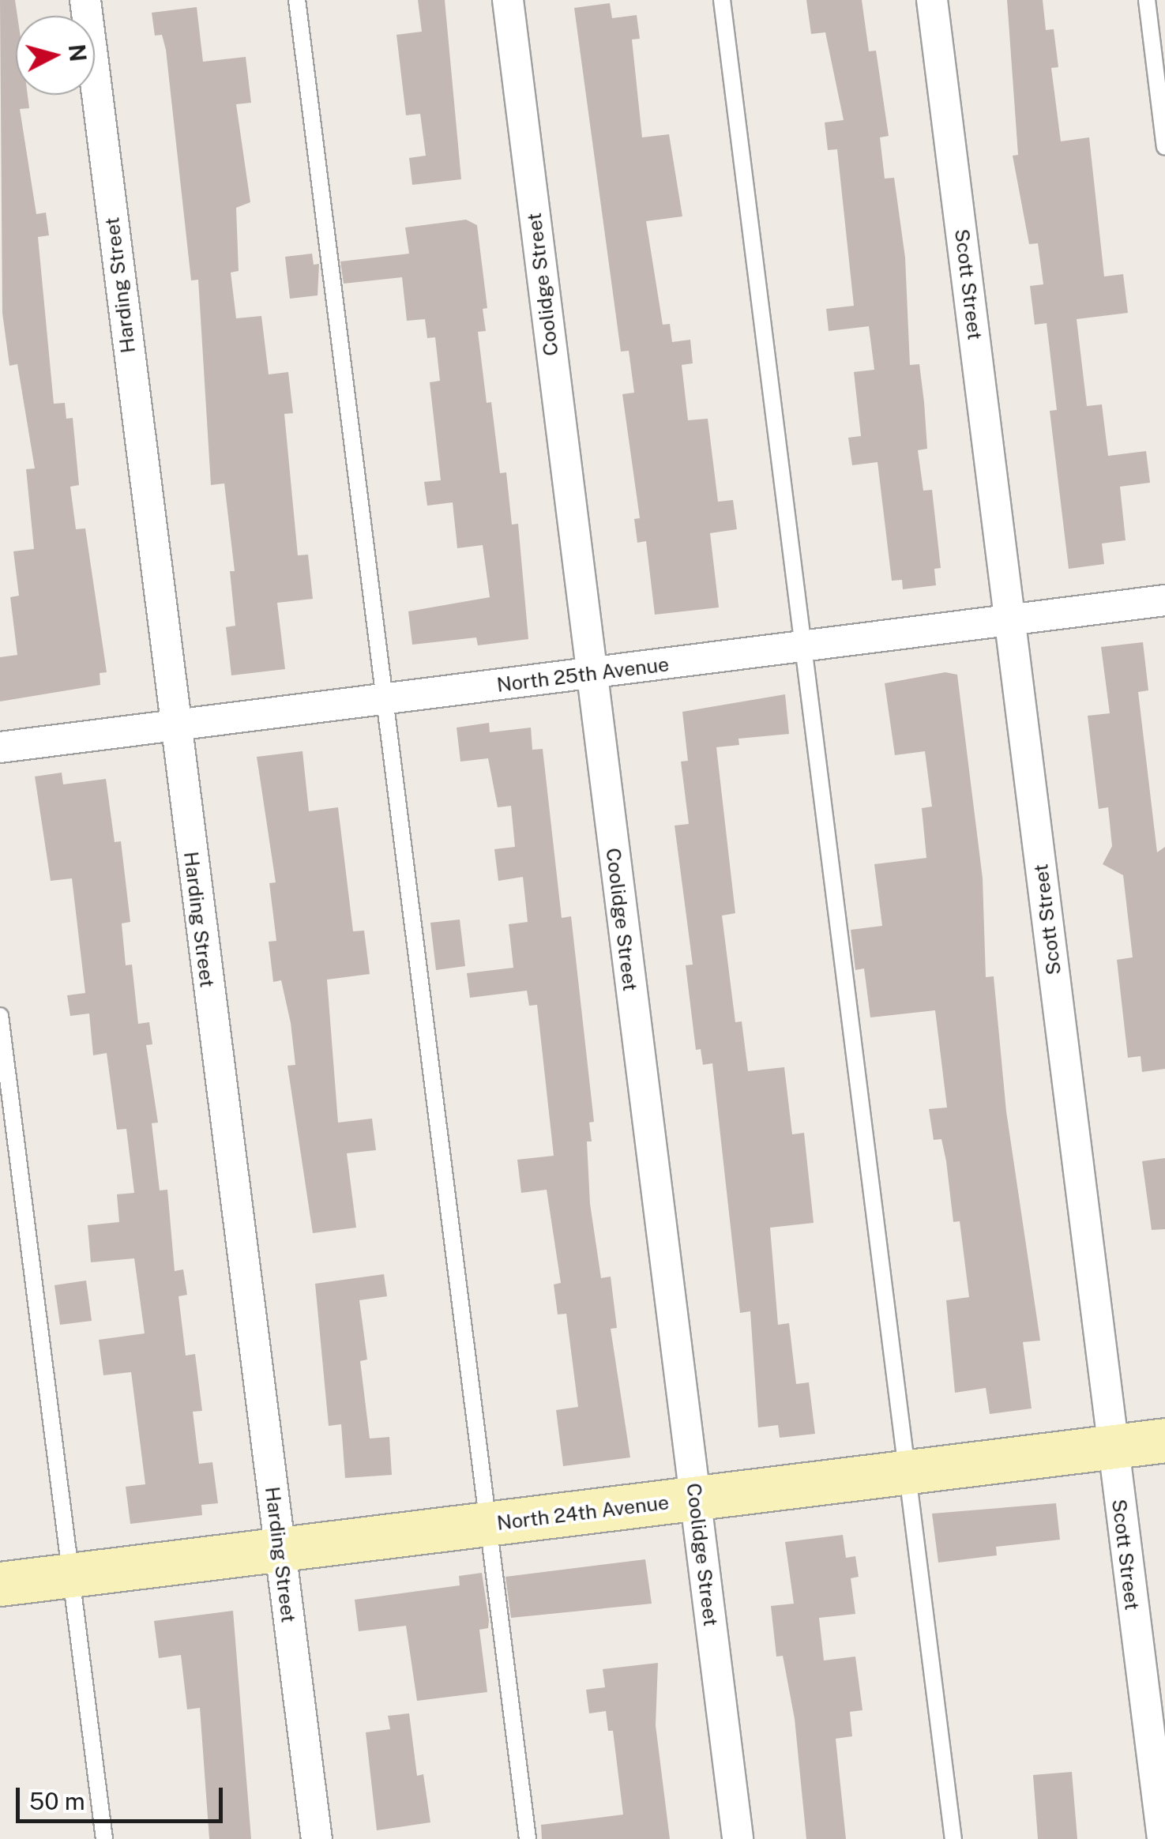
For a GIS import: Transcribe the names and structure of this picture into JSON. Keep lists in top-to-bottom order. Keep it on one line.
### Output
{"streets":{"street":["Coolidge Street","Scott Street","Harding Street","North 25th Avenue","North 24th Avenue"]},"crossings":[["Coolidge Street","North 25th Avenue"],["Coolidge Street","North 24th Avenue"],["Scott Street","North 25th Avenue"],["Scott Street","North 24th Avenue"],["Harding Street","North 25th Avenue"],["Harding Street","North 24th Avenue"]],"scale_bar":"50 m","north":"right"}
